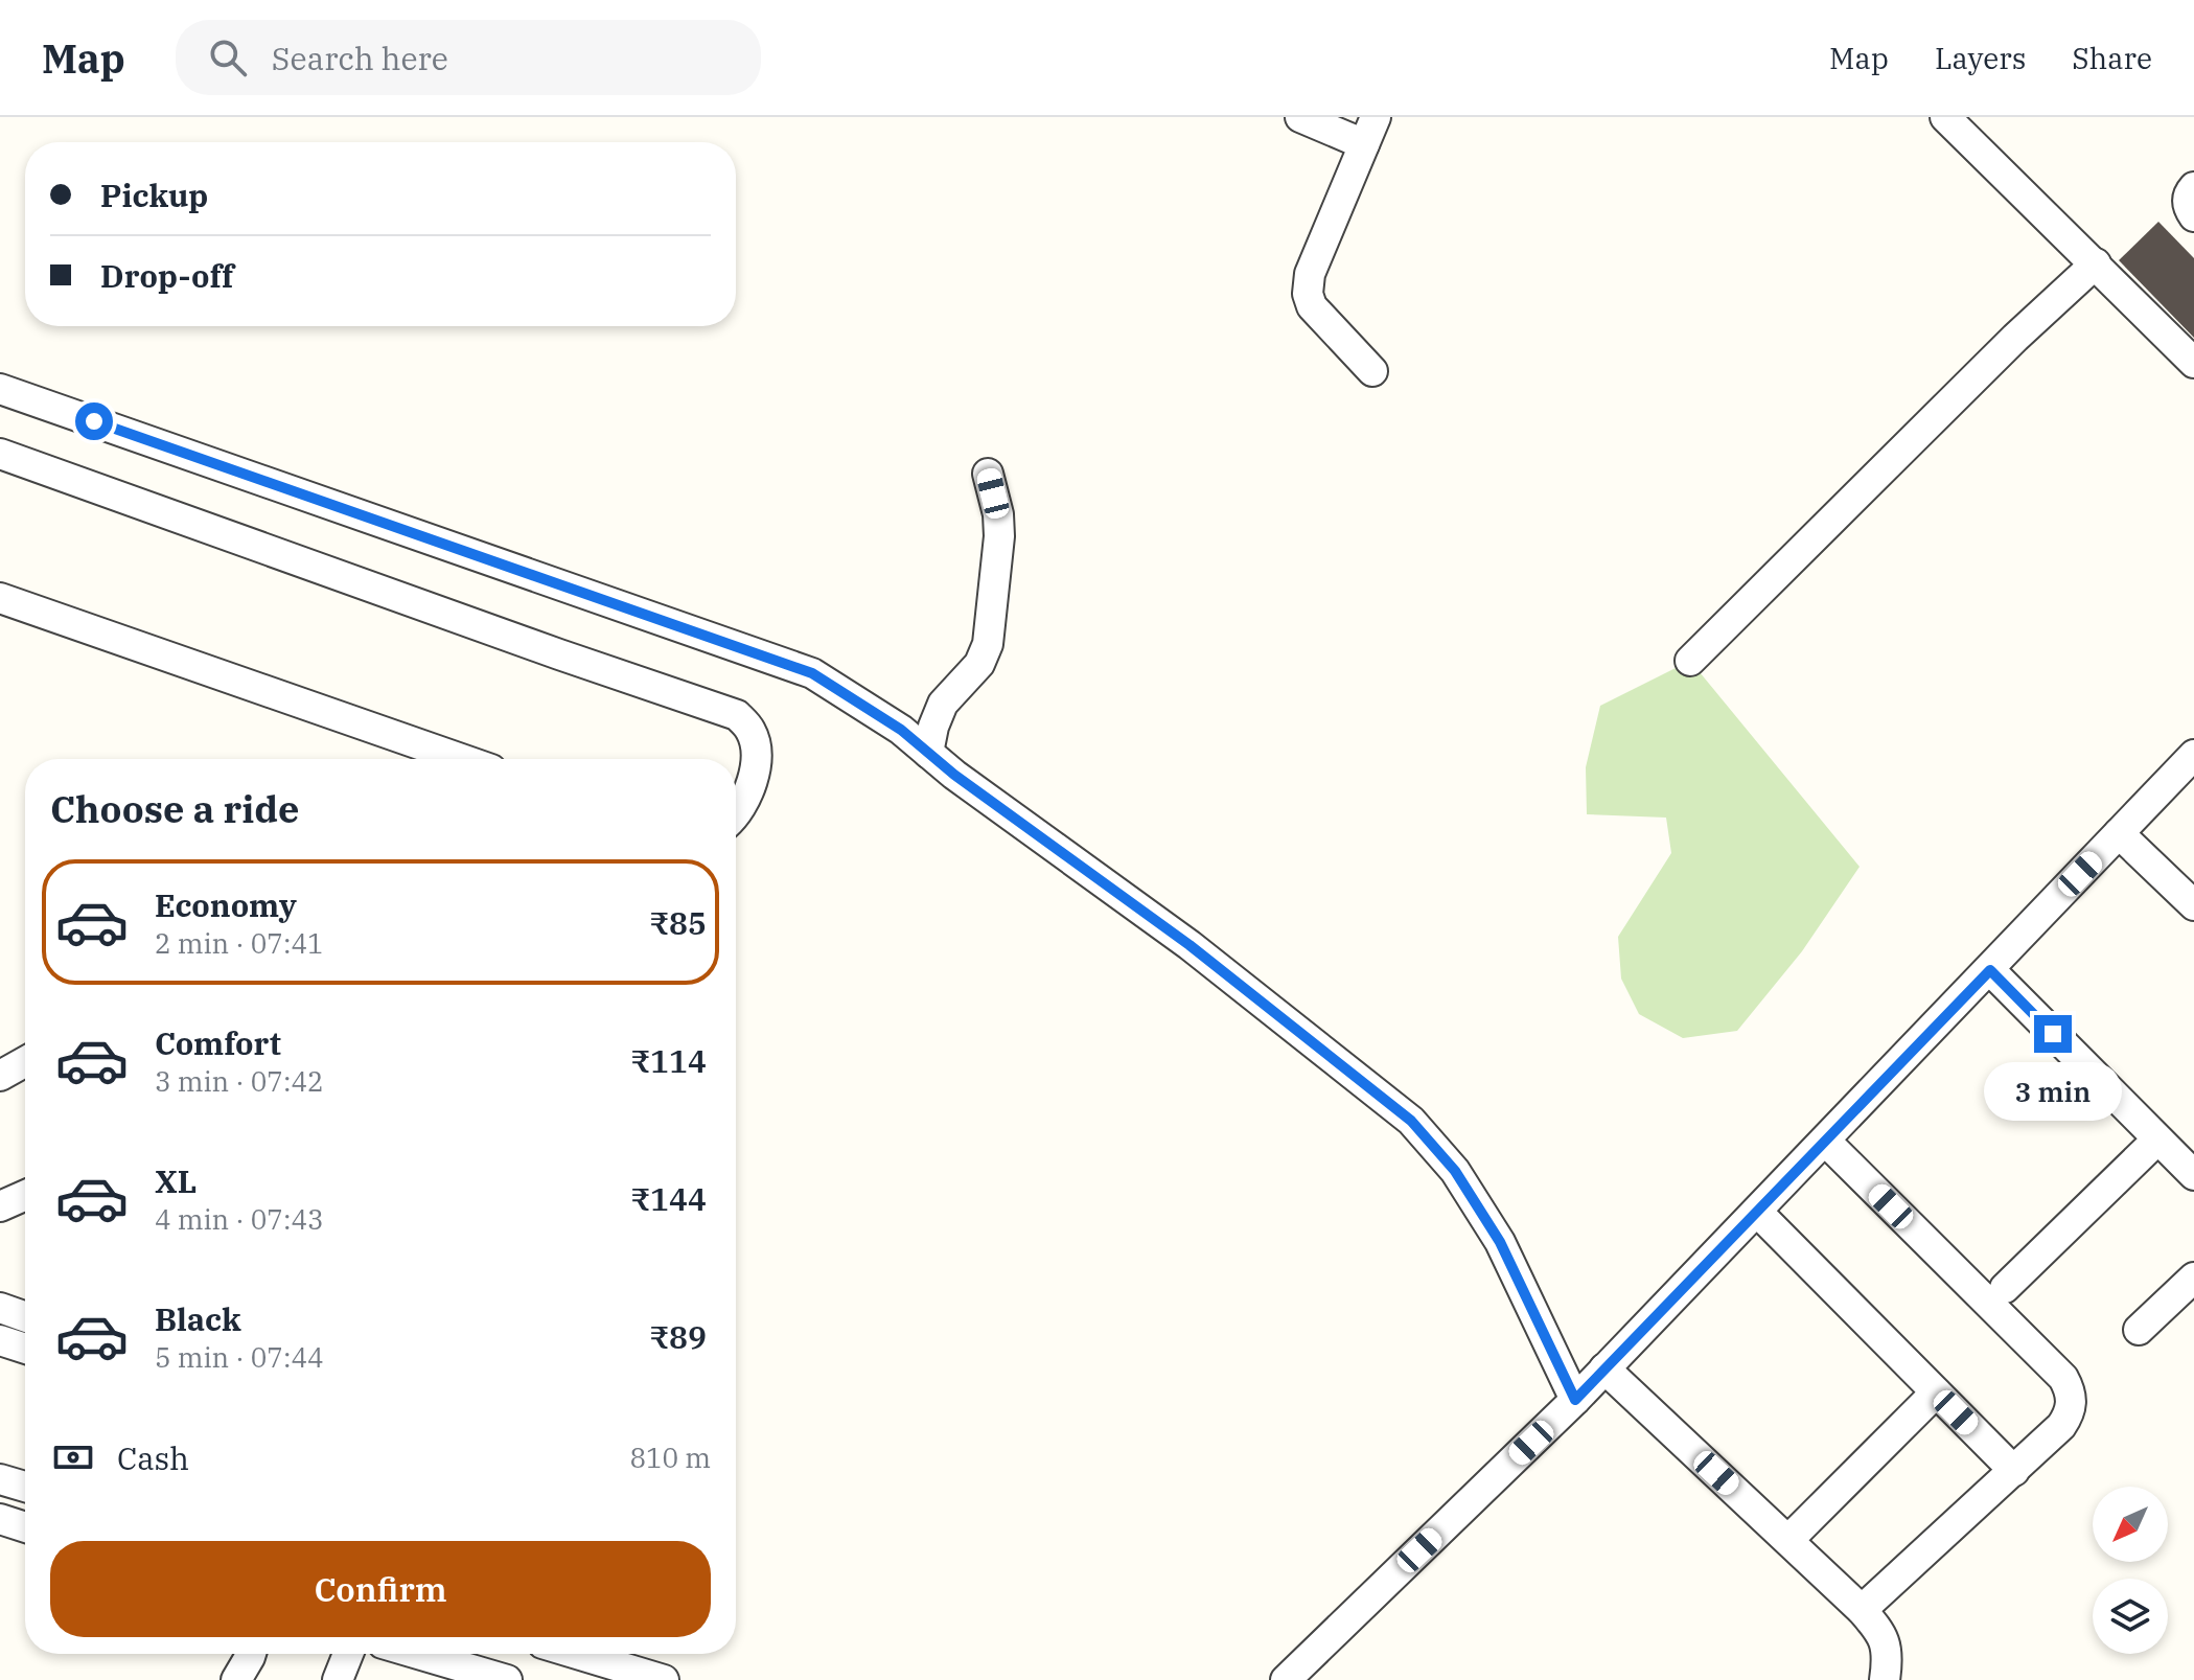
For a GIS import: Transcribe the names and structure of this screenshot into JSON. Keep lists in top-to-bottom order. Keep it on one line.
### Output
{"north":"bottom left","page":{"header":"Map","search":"Search here","nav":["Map","Layers","Share"],"banner":["Pickup","Drop-off"],"heading":"Choose a ride","list":[{"name":"Economy","note":"2 min · 07:41","value":"₹85"},{"name":"Comfort","note":"3 min · 07:42","value":"₹114"},{"name":"XL","note":"4 min · 07:43","value":"₹144"},{"name":"Black","note":"5 min · 07:44","value":"₹89"}],"bubble":"3 min","pay":["Cash","810 m"],"buttons":"Confirm"}}
